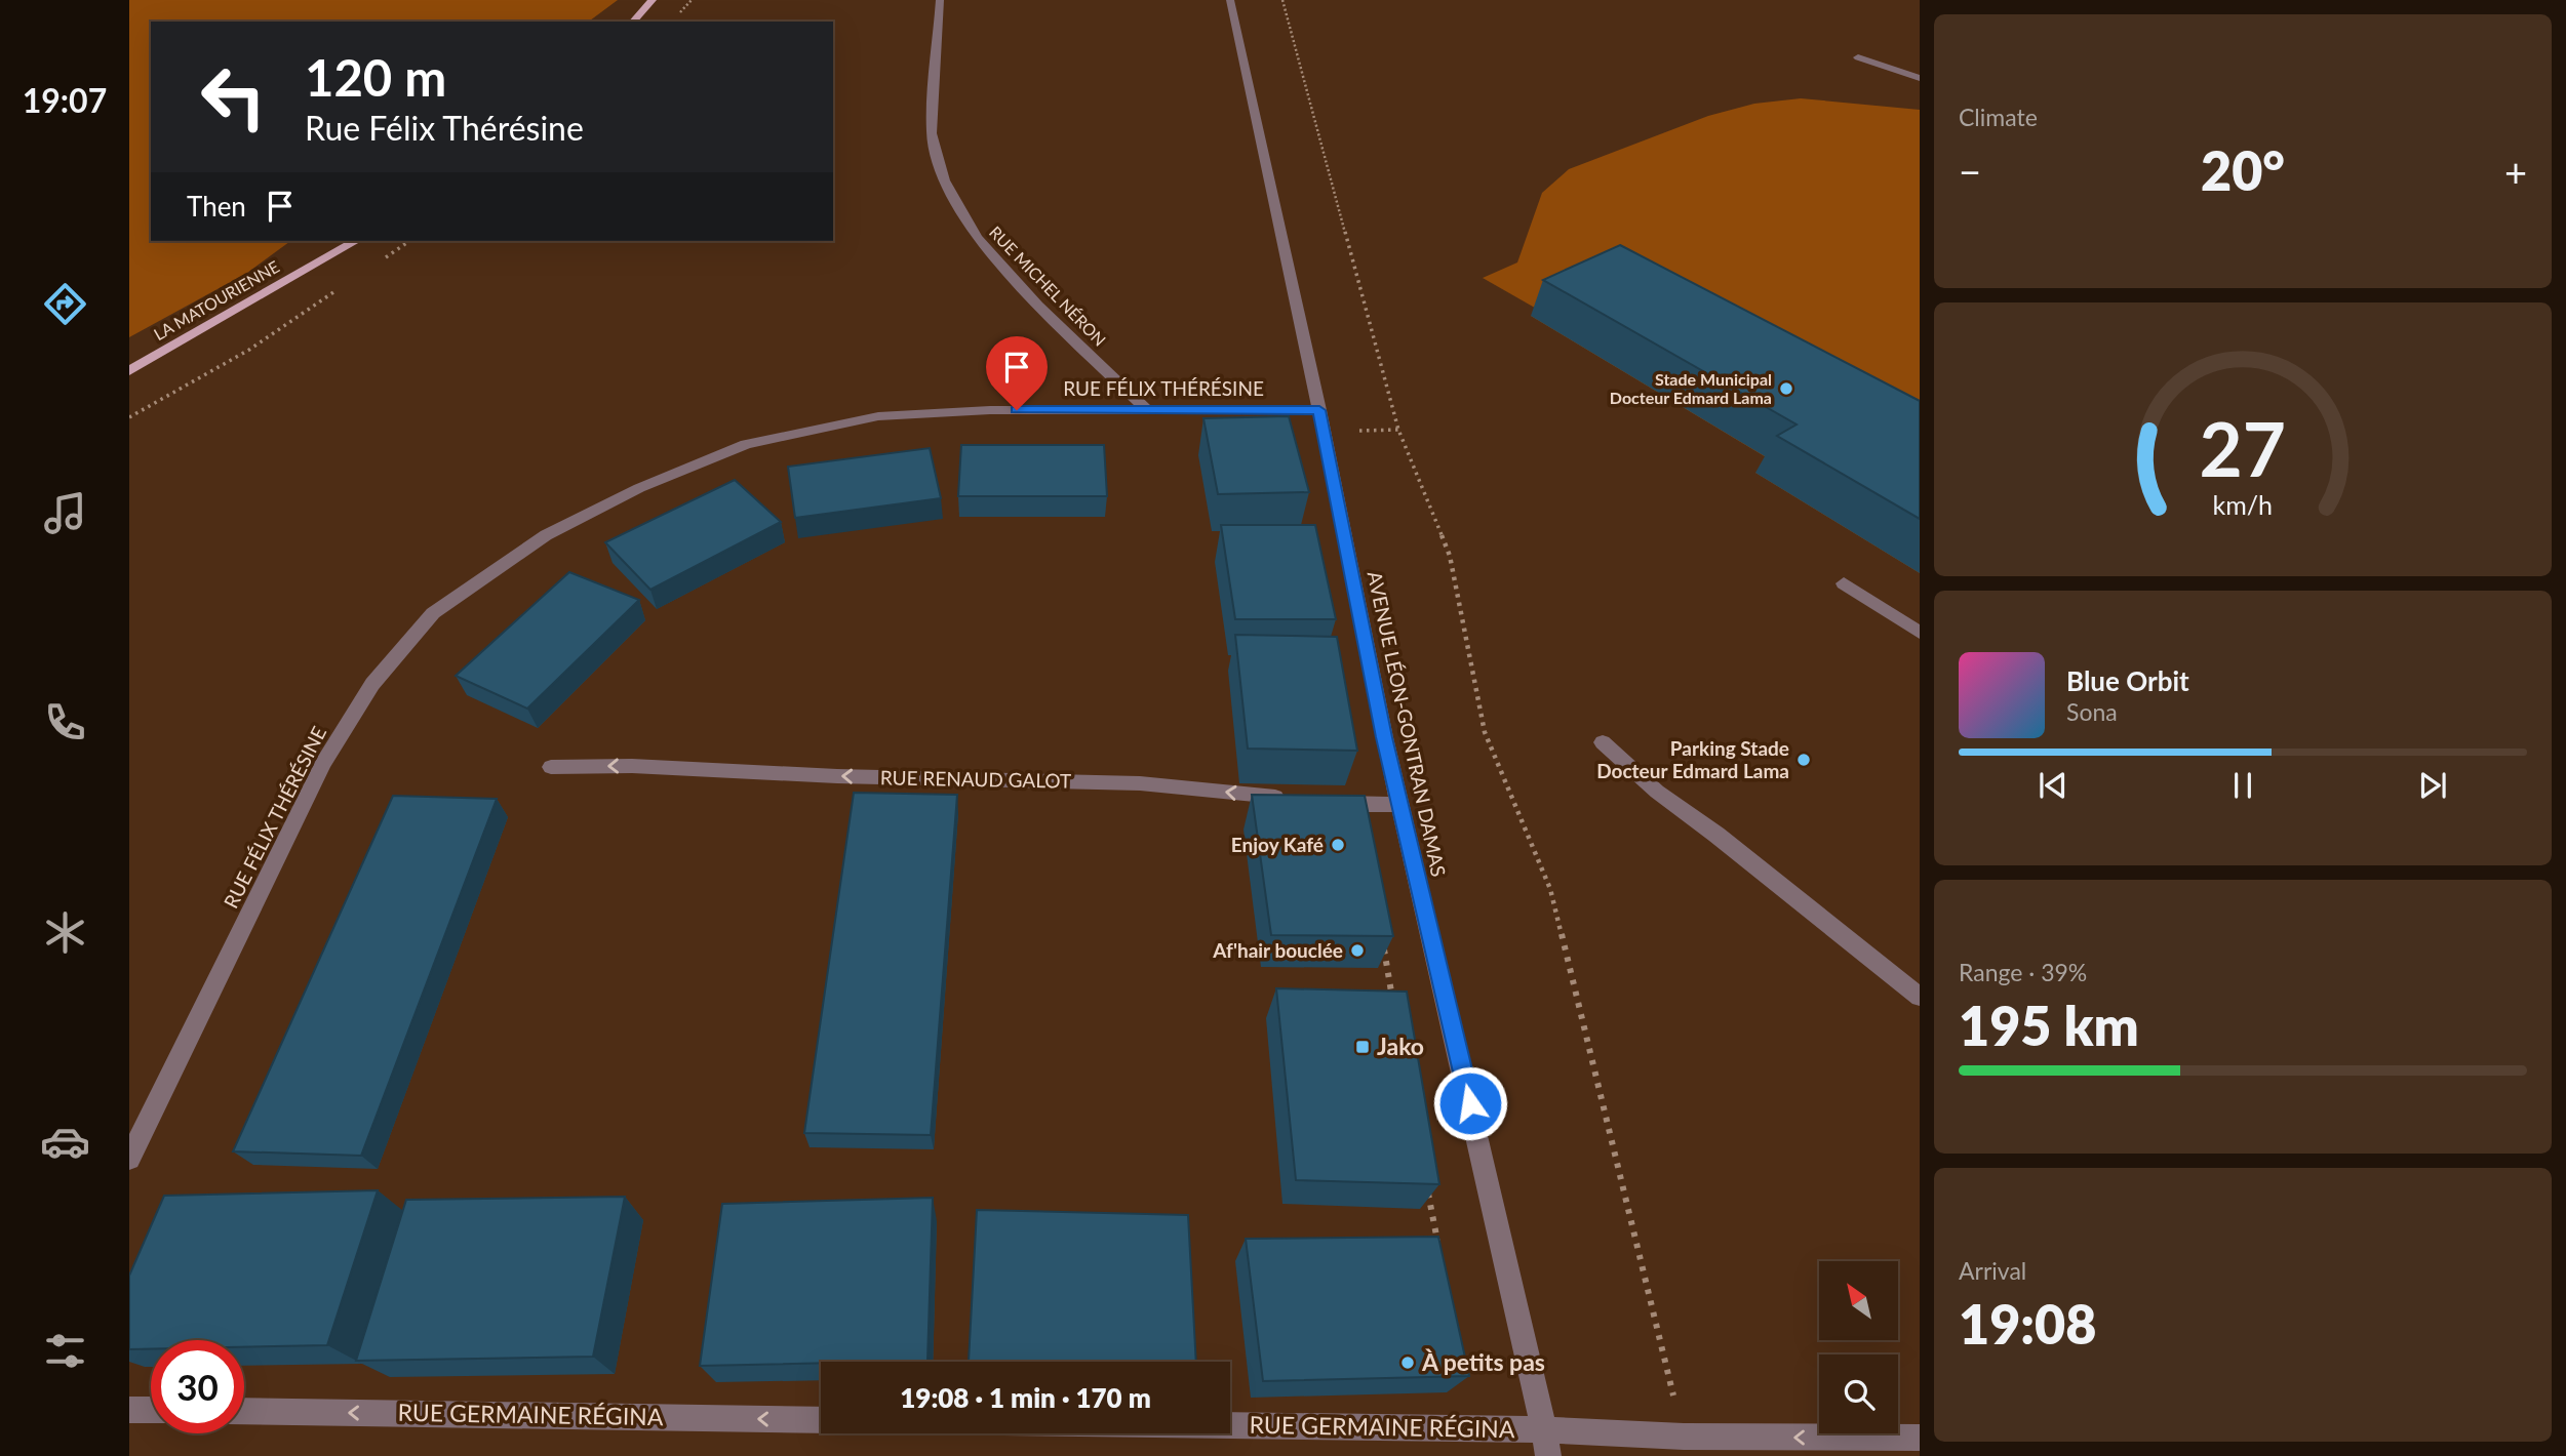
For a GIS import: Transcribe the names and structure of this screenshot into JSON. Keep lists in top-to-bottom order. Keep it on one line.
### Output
{"streets":{"main road":["LA MATOURIENNE"],"street":["RUE MICHEL NÉRON","RUE FÉLIX THÉRÉSINE","AVENUE LÉON-GONTRAN DAMAS","RUE RENAUD GALOT","RUE GERMAINE RÉGINA"]},"crossings":[["RUE MICHEL NÉRON","RUE FÉLIX THÉRÉSINE"],["RUE FÉLIX THÉRÉSINE","AVENUE LÉON-GONTRAN DAMAS"],["AVENUE LÉON-GONTRAN DAMAS","RUE GERMAINE RÉGINA"]],"one_way":["RUE RENAUD GALOT","RUE GERMAINE RÉGINA"],"places":{"other":["Stade Municipal Docteur Edmard Lama","Parking Stade Docteur Edmard Lama","Enjoy Kafé","Af'hair bouclée","À petits pas"],"transit":["Jako"]},"north":"top left","page":{"tabs":"19:07","tile":["Climate",["Range · 39%","195 km"],["Arrival","19:08"]],"turn":["120 m","Rue Félix Thérésine"],"heat":["−","20°","+"],"then":"Then","song":["Blue Orbit","Sona"],"limit":"30","trip":"19:08 · 1 min · 170 m","gauge":["27","km/h"]}}
